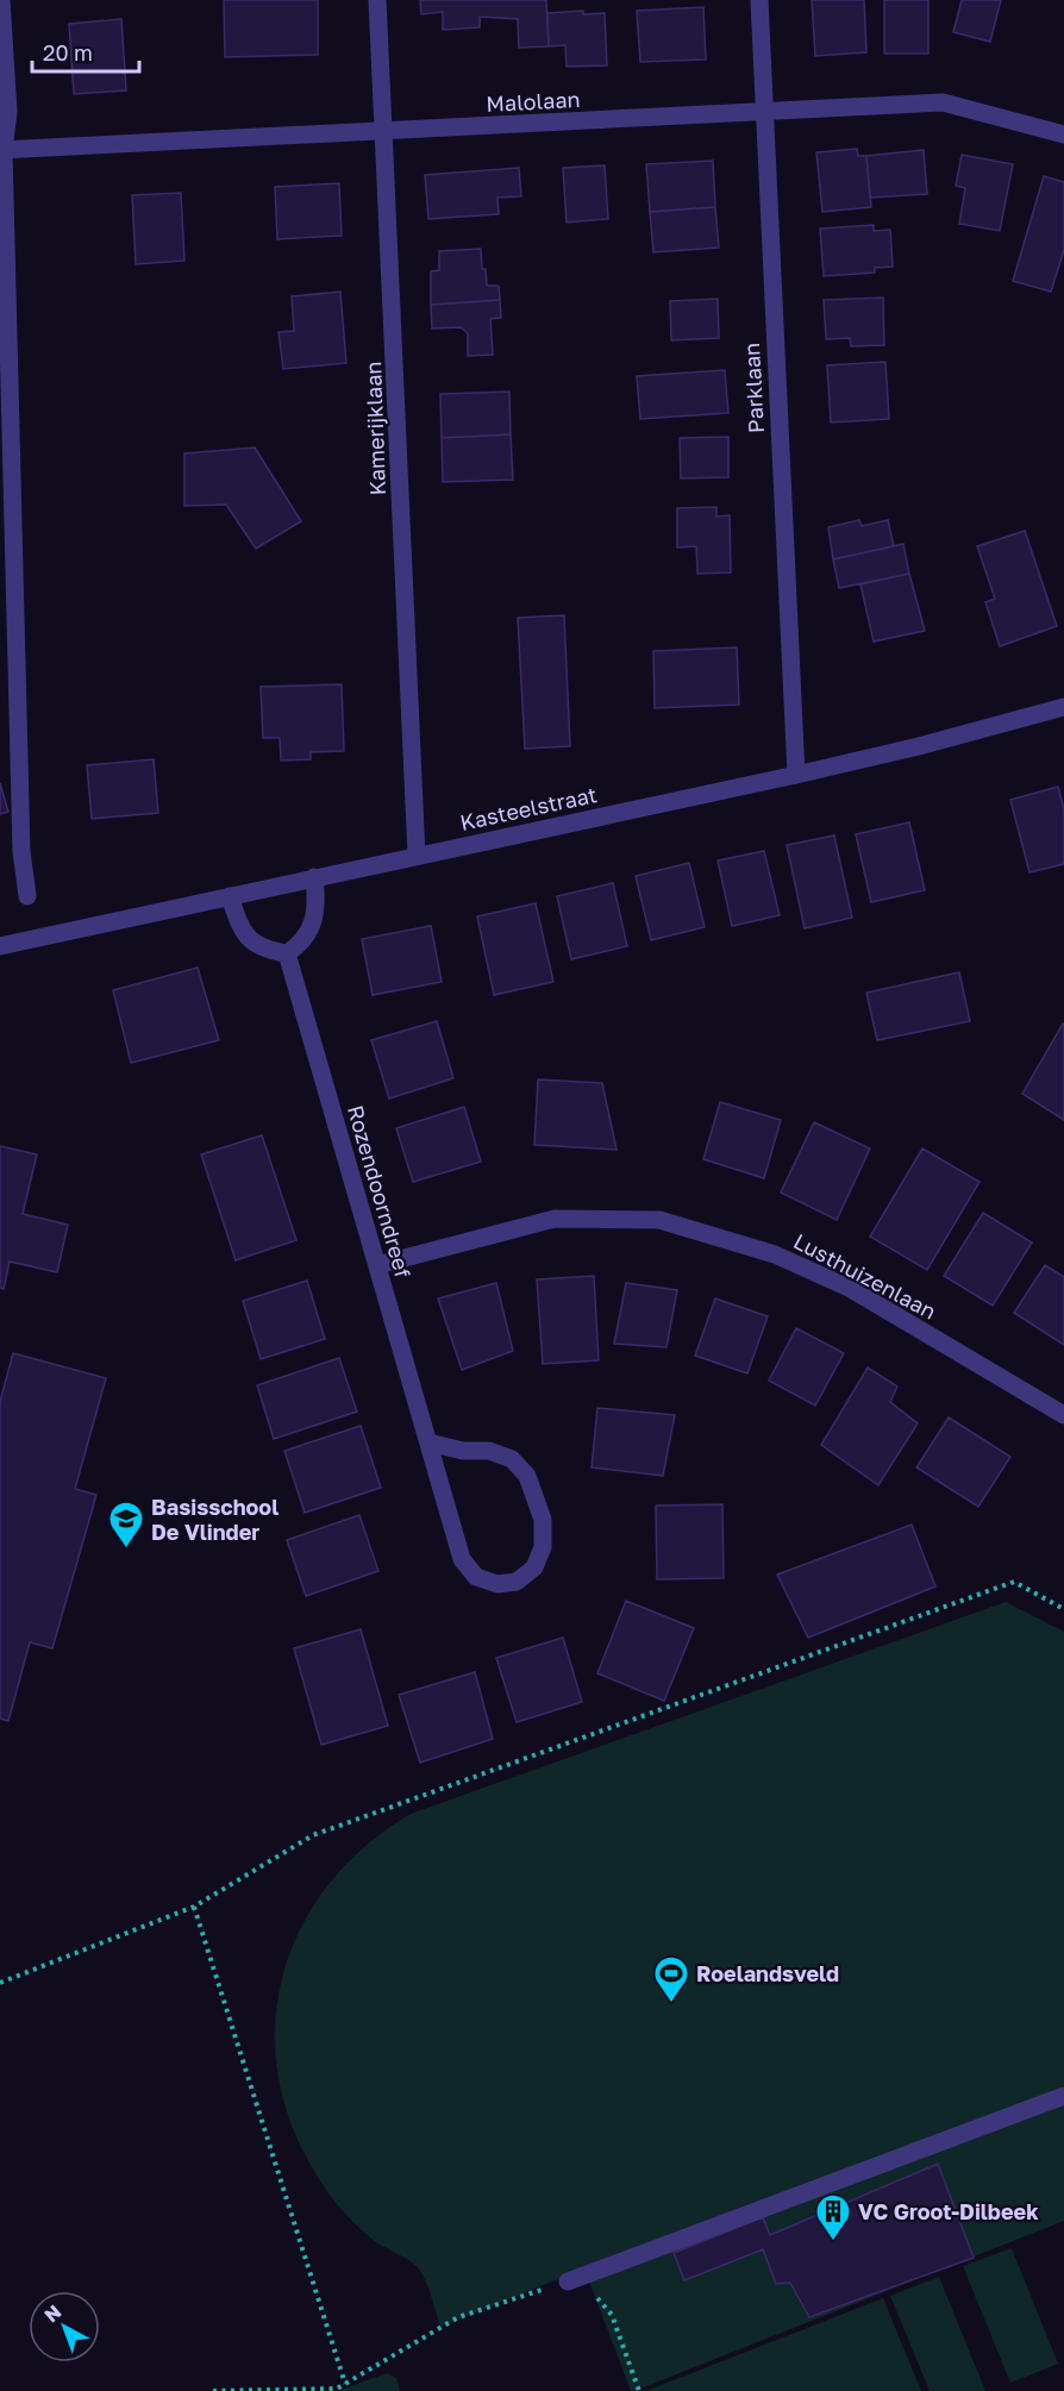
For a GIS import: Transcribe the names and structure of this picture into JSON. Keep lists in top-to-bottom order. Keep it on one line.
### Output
{"streets":{"street":["Malolaan","Parklaan","Kamerijklaan","Kasteelstraat","Rozendoorndreef","Lusthuizenlaan"]},"crossings":[["Malolaan","Parklaan"],["Malolaan","Kamerijklaan"],["Parklaan","Kasteelstraat"],["Kamerijklaan","Kasteelstraat"],["Rozendoorndreef","Lusthuizenlaan"]],"places":{"school or university":["Basisschool De Vlinder"],"sports":["Roelandsveld"],"building":["VC Groot-Dilbeek"]},"scale_bar":"20 m","north":"top left"}
